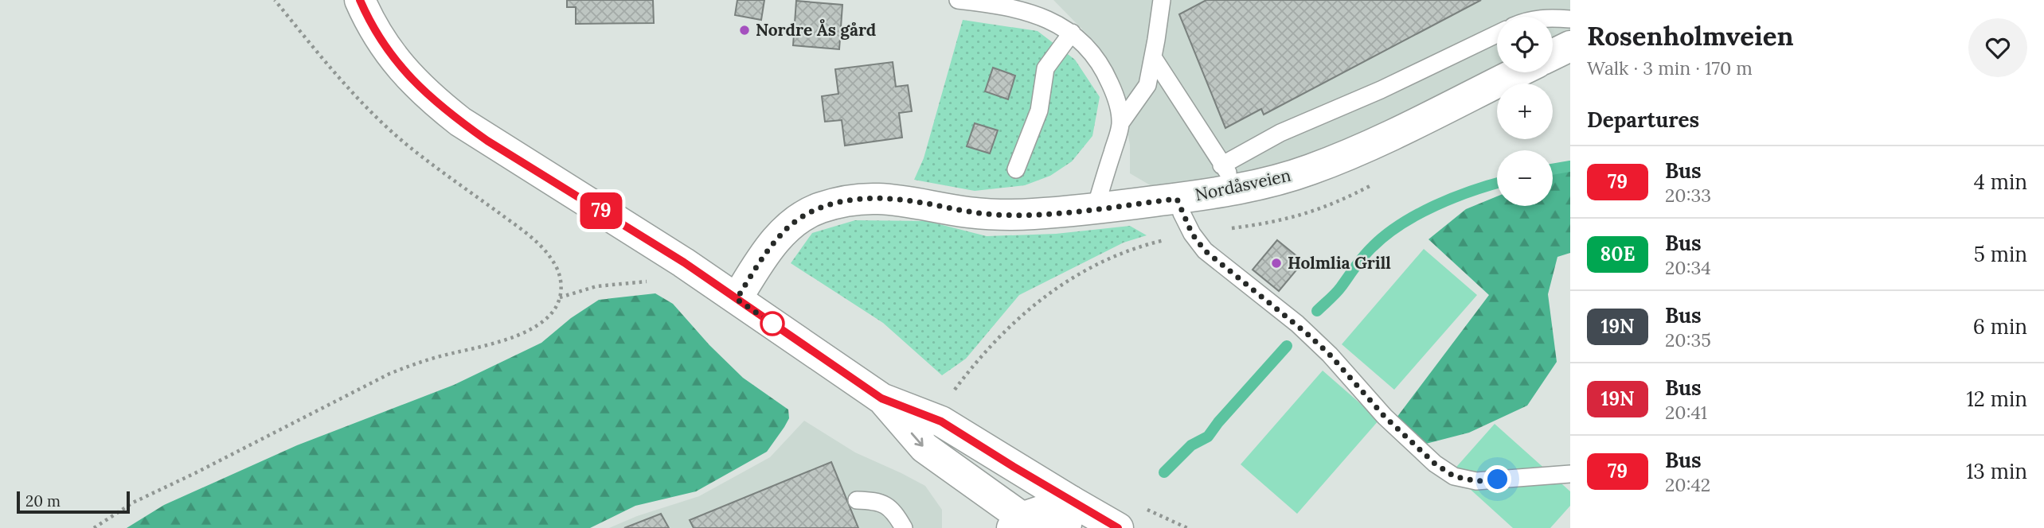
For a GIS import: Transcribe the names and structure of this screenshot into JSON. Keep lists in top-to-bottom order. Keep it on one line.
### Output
{"streets":{"street":["Nordåsveien"]},"places":["Nordre Ås gård","Holmlia Grill"],"lines":["bus line 79"],"scale_bar":"20 m","page":{"on_map":"79","heading":[["Rosenholmveien","Walk · 3 min · 170 m"],"Departures"],"map_buttons":["+","−"],"list":[{"mark":"79","name":"Bus","note":"20:33","value":"4 min"},{"mark":"80E","name":"Bus","note":"20:34","value":"5 min"},{"mark":"19N","name":"Bus","note":"20:35","value":"6 min"},{"mark":"19N","name":"Bus","note":"20:41","value":"12 min"},{"mark":"79","name":"Bus","note":"20:42","value":"13 min"}],"scale":"20 m"}}
